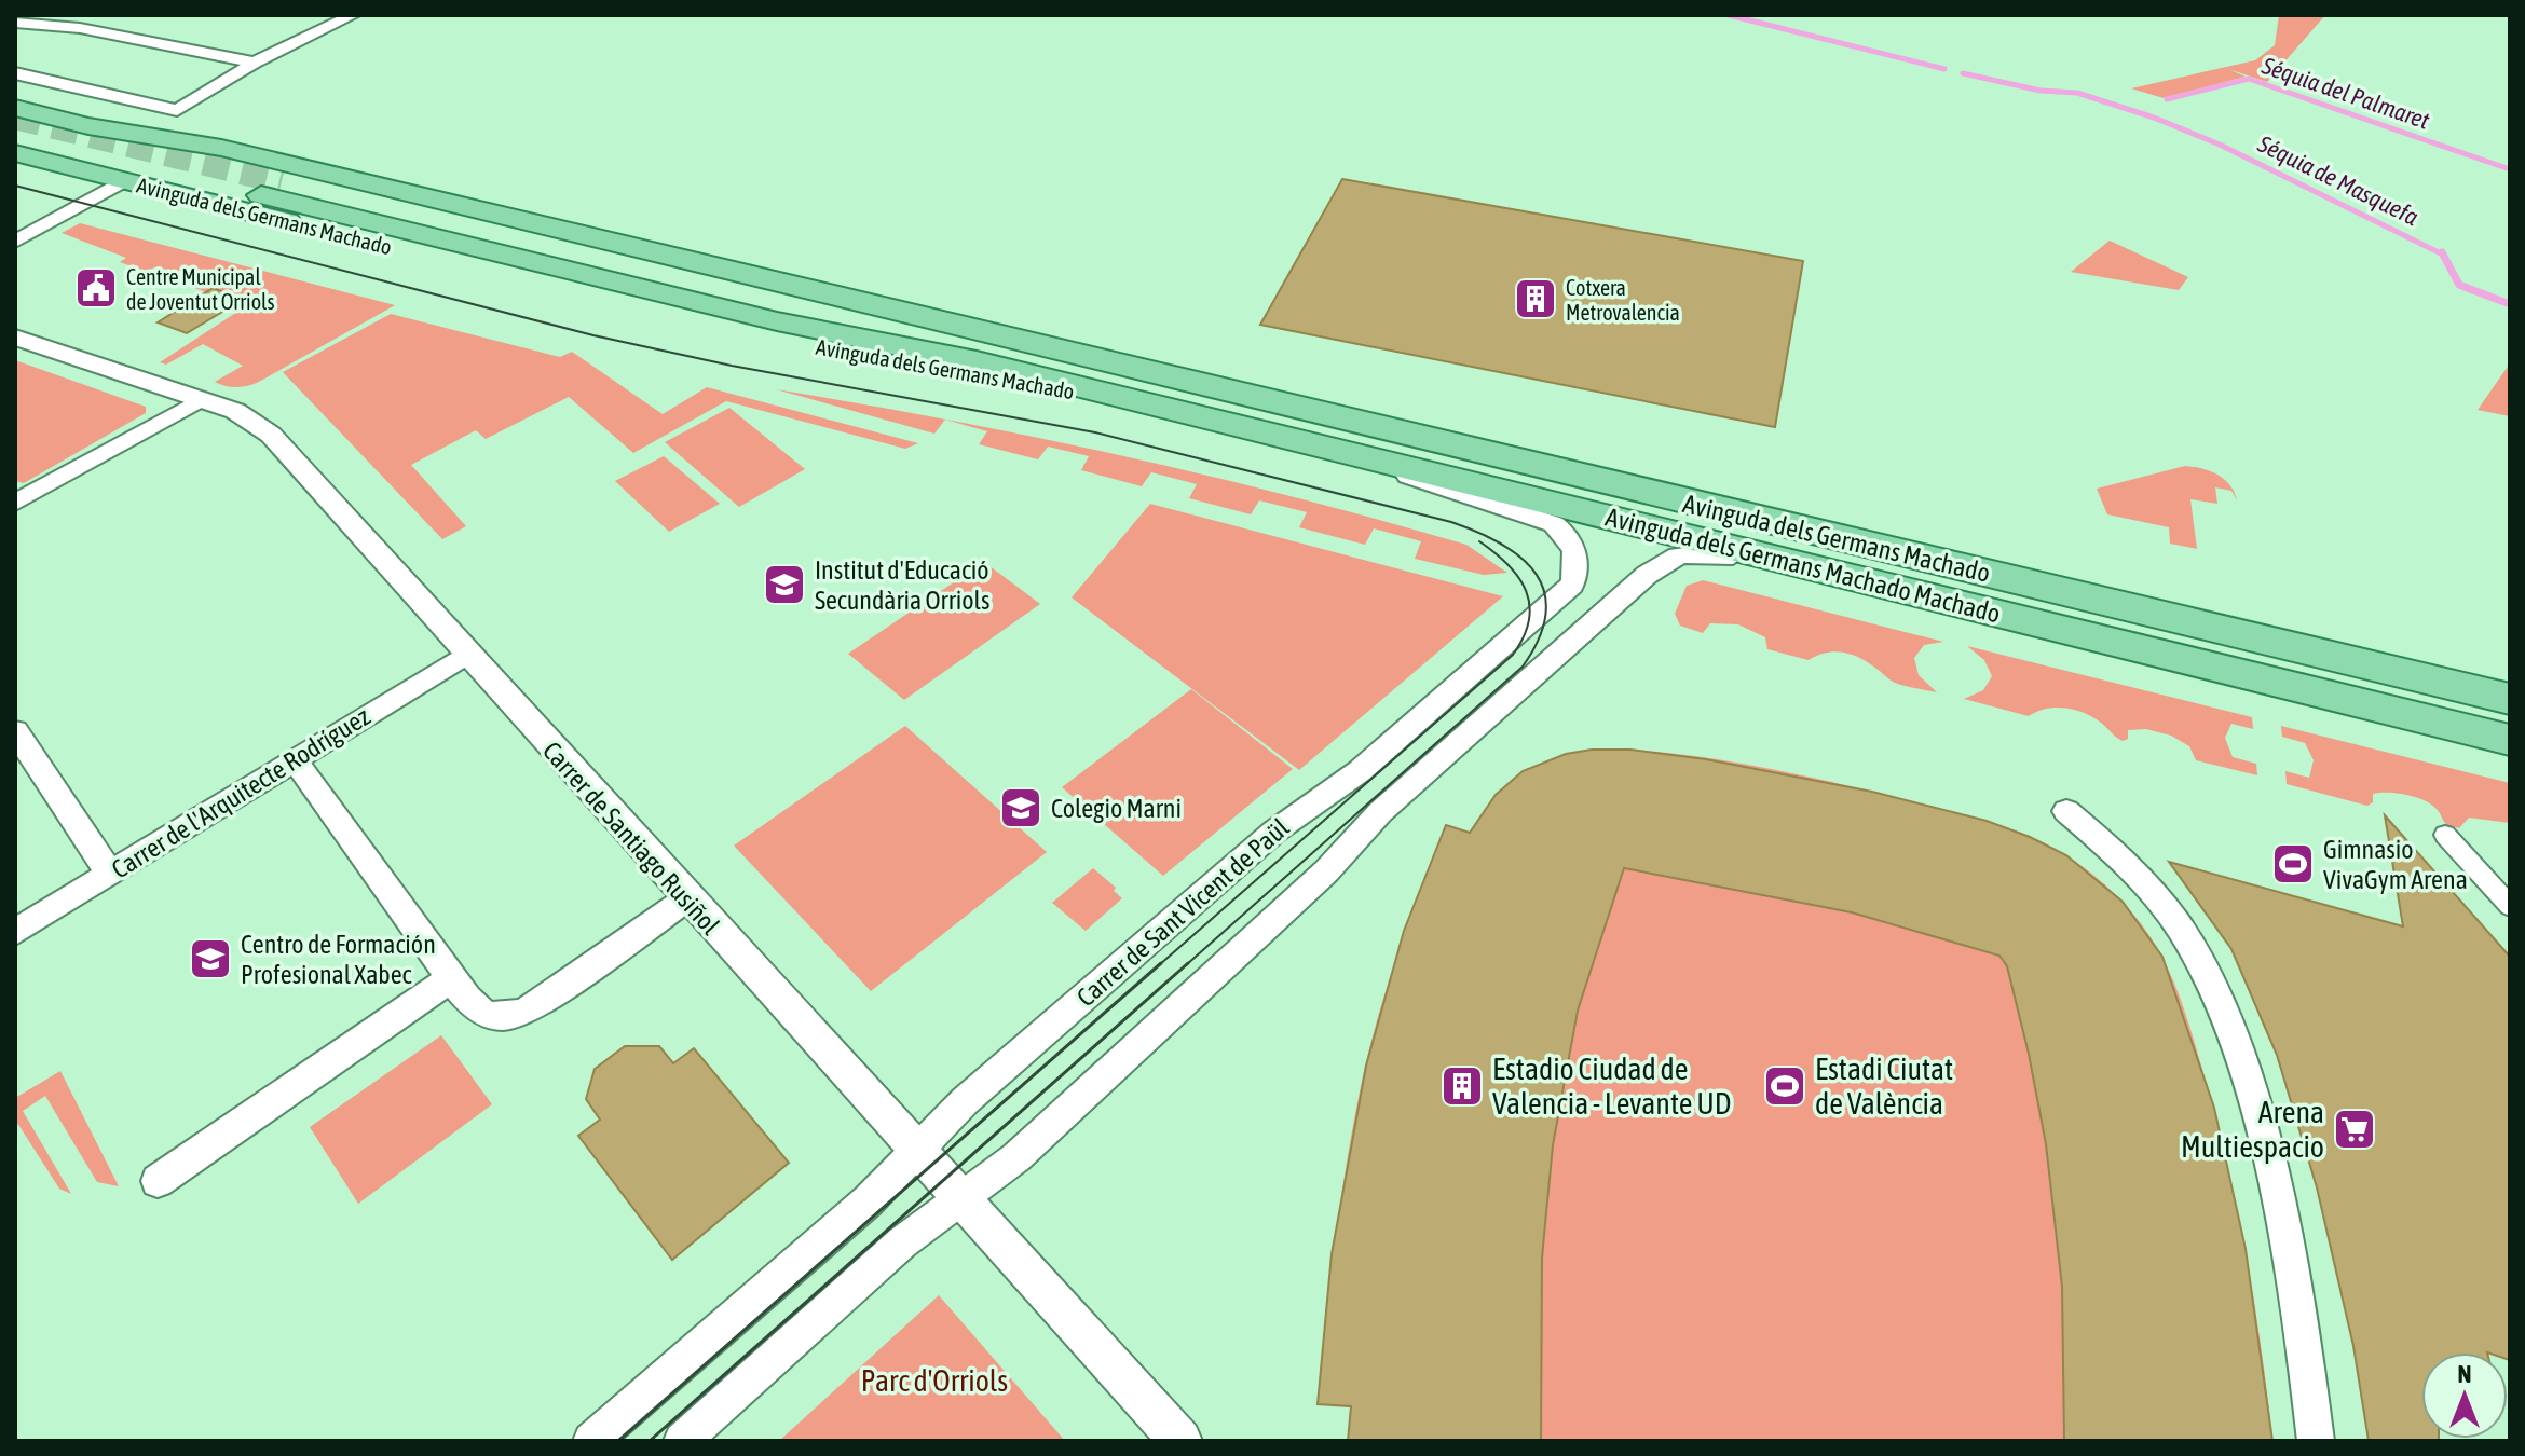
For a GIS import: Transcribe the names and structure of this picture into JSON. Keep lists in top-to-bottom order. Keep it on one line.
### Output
{"streets":{"main road":["Avinguda dels Germans Machado","Avinguda dels Germans Machado Machado"],"street":["Carrer de l'Arquitecte Rodríguez","Carrer de Santiago Rusiñol","Carrer de Sant Vicent de Paül"]},"crossings":[["Avinguda dels Germans Machado","Avinguda dels Germans Machado Machado"],["Avinguda dels Germans Machado Machado","Carrer de Sant Vicent de Paül"],["Carrer de l'Arquitecte Rodríguez","Carrer de Santiago Rusiñol"],["Carrer de Santiago Rusiñol","Carrer de Sant Vicent de Paül"]],"water":["Séquia del Palmaret","Séquia de Masquefa"],"parks":["Parc d'Orriols"],"places":{"public building":["Centre Municipal de Joventut Orriols"],"building":["Cotxera Metrovalencia","Estadio Ciudad de Valencia - Levante UD"],"school or university":["Institut d'Educació Secundària Orriols","Colegio Marni","Centro de Formación Profesional Xabec"],"sports":["Gimnasio VivaGym Arena","Estadi Ciutat de València"],"supermarket":["Arena Multiespacio"]},"north":"top"}
